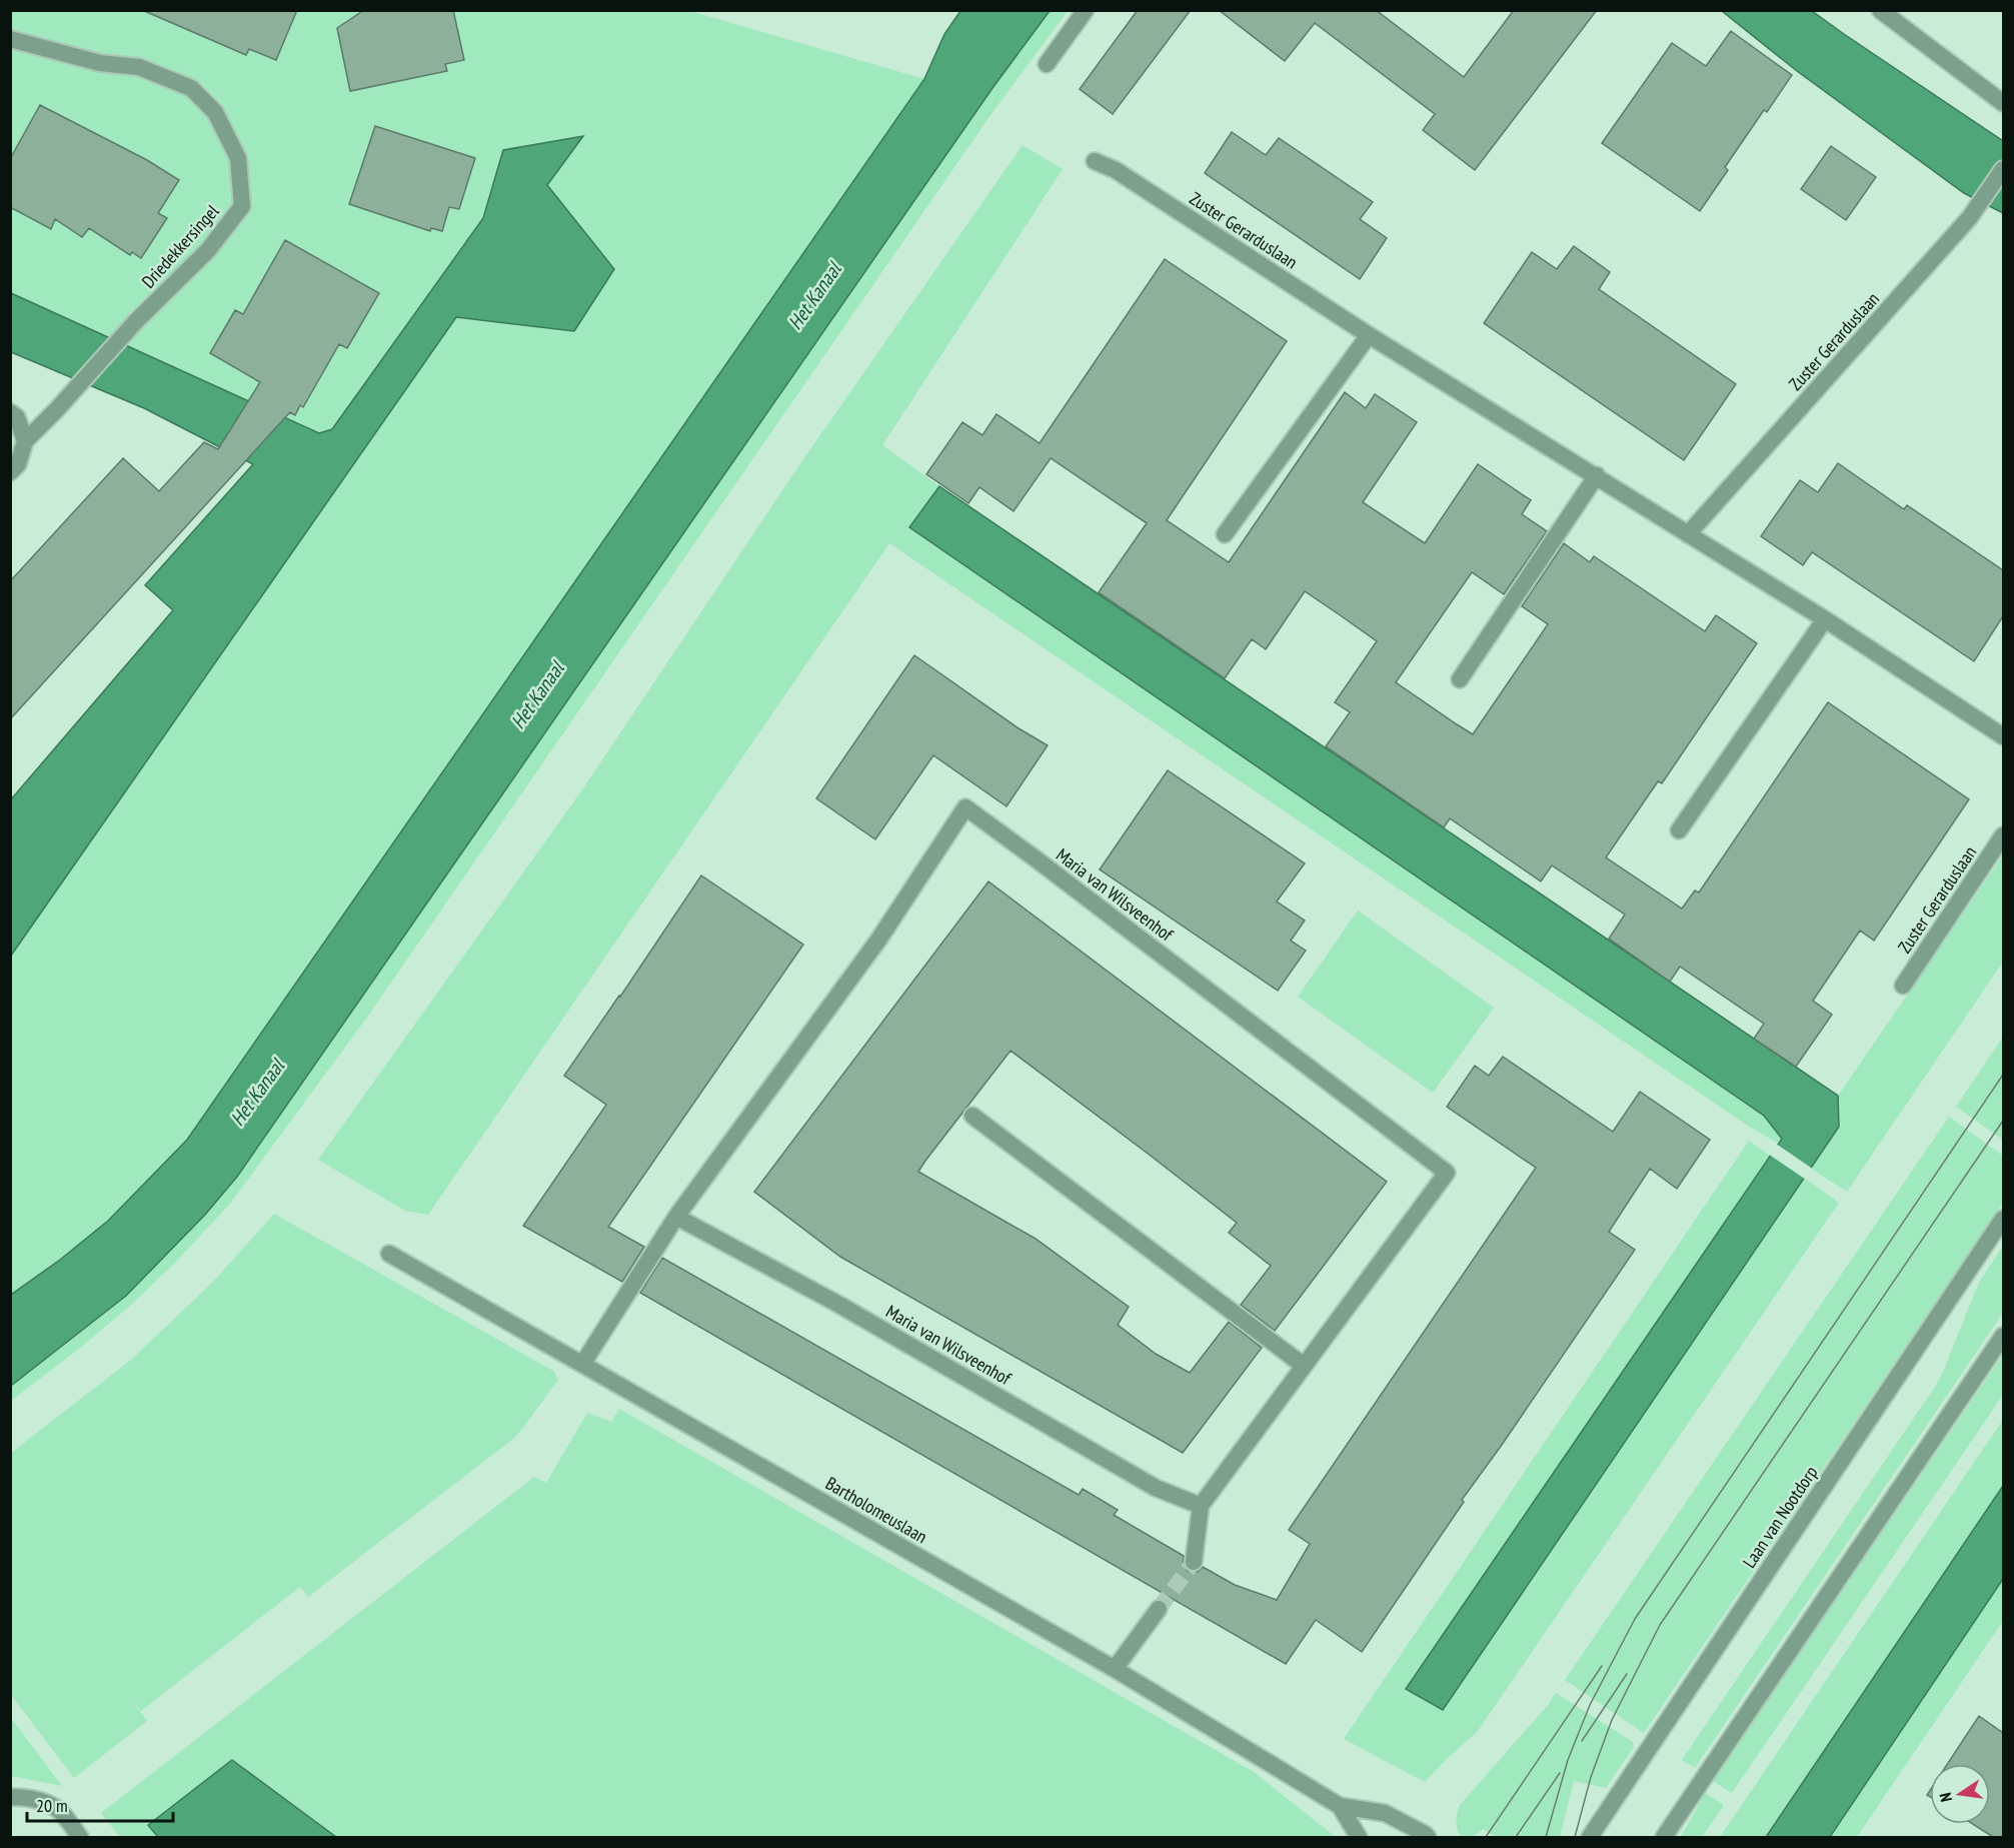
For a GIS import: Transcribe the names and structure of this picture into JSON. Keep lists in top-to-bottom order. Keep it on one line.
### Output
{"streets":{"street":["Zuster Gerarduslaan","Driedekkersingel","Maria van Wilsveenhof","Bartholomeuslaan","Laan van Nootdorp"]},"crossings":[["Maria van Wilsveenhof","Bartholomeuslaan"]],"water":["Het Kanaal"],"scale_bar":"20 m","north":"left"}
